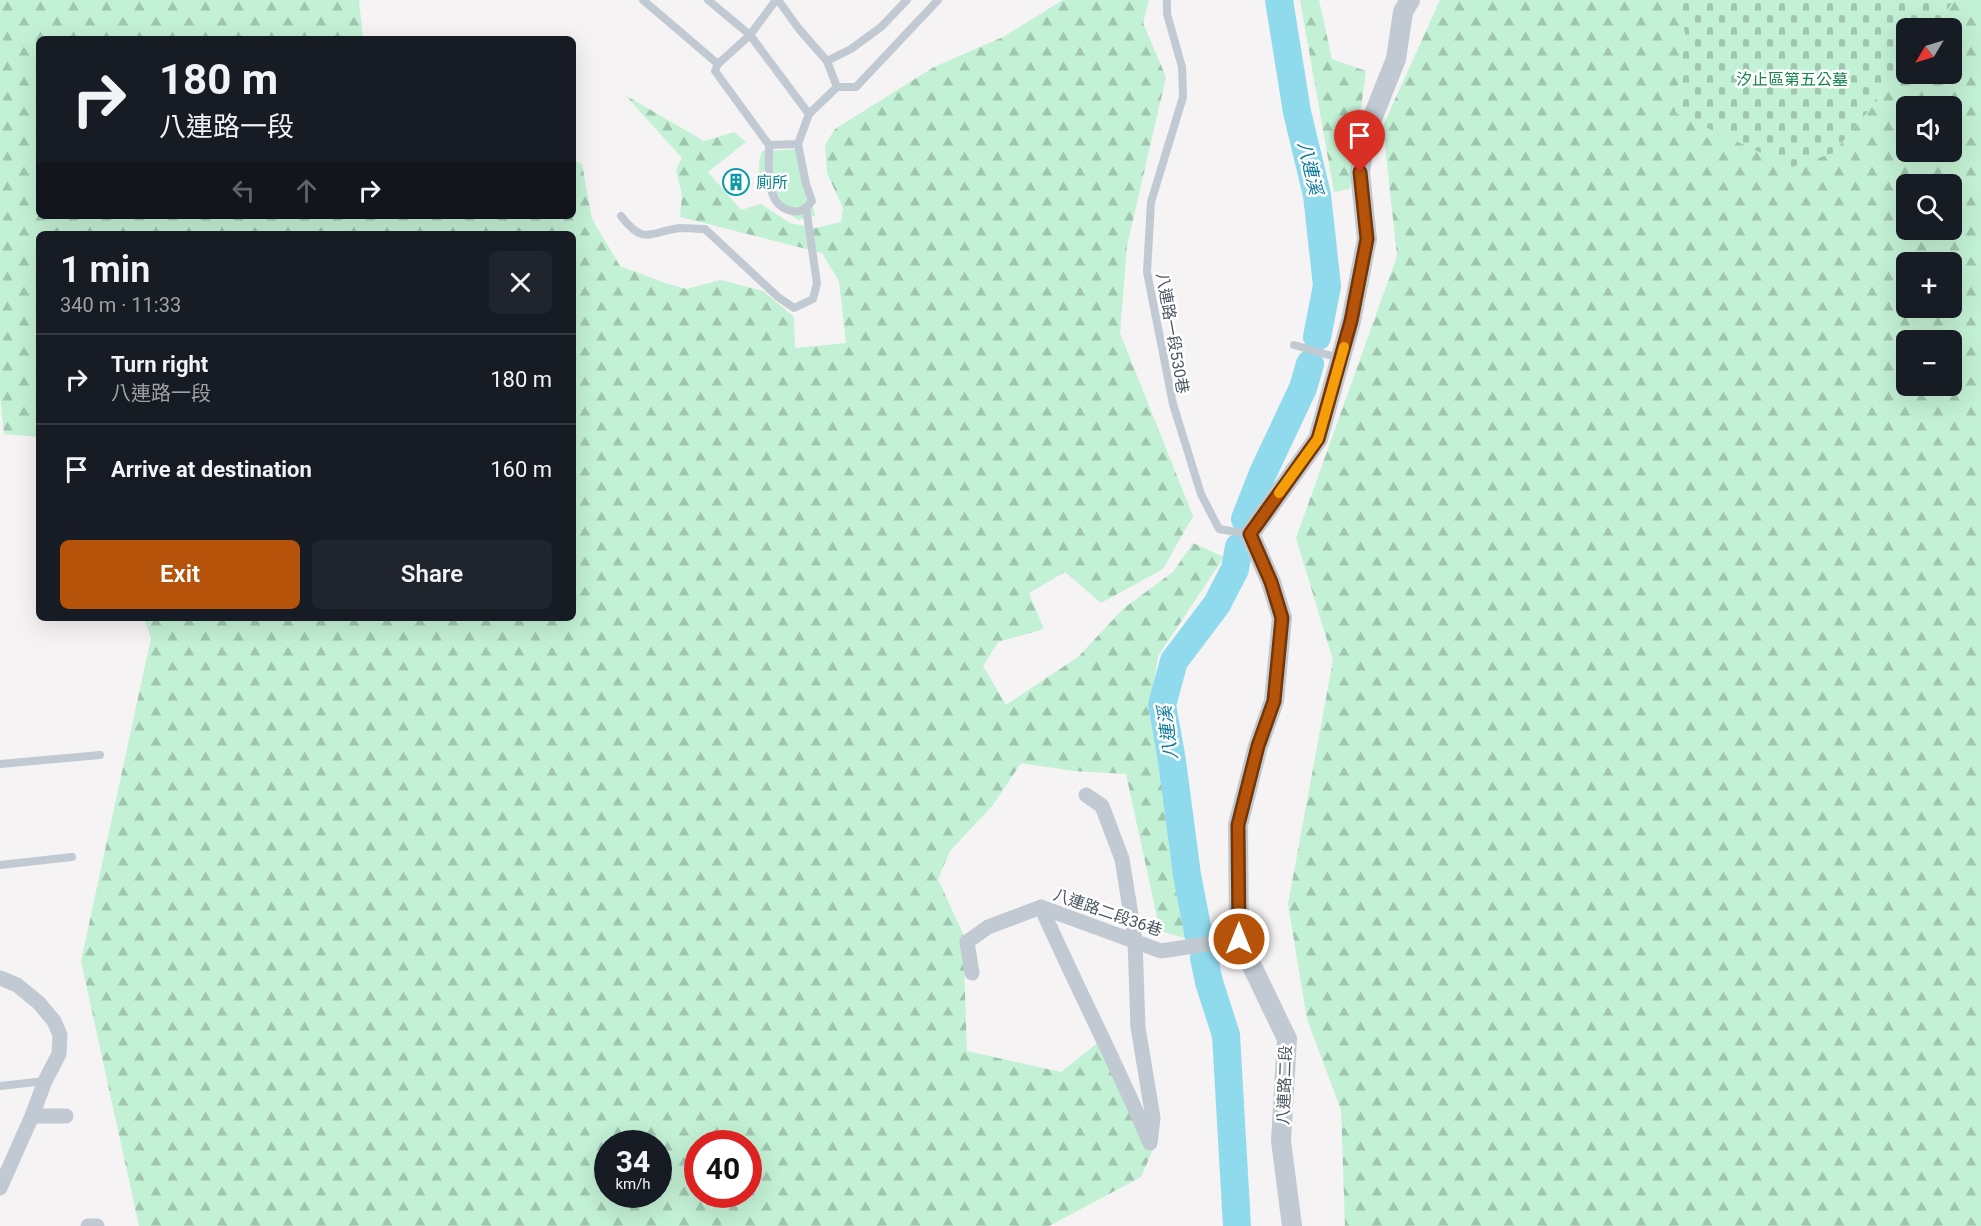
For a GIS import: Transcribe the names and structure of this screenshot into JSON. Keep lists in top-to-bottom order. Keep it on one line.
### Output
{"streets":{"street":["八連路二段36巷","八連路二段"],"lane":["八連路一段530巷"]},"crossings":[["八連路一段530巷","八連路二段"],["八連路二段36巷","八連路二段"]],"water":["八連溪"],"parks":["汐止區第五公墓"],"places":{"building":["廁所"]},"north":"bottom left","page":{"map_buttons":["+","−"],"turn":["180 m","八連路一段"],"heading":["1 min","340 m · 11:33"],"list":[{"name":"Turn right","note":"八連路一段","value":"180 m"},{"name":"Arrive at destination","value":"160 m"}],"buttons":["Exit","Share"],"speed":"34 km/h","limit":"40"}}
